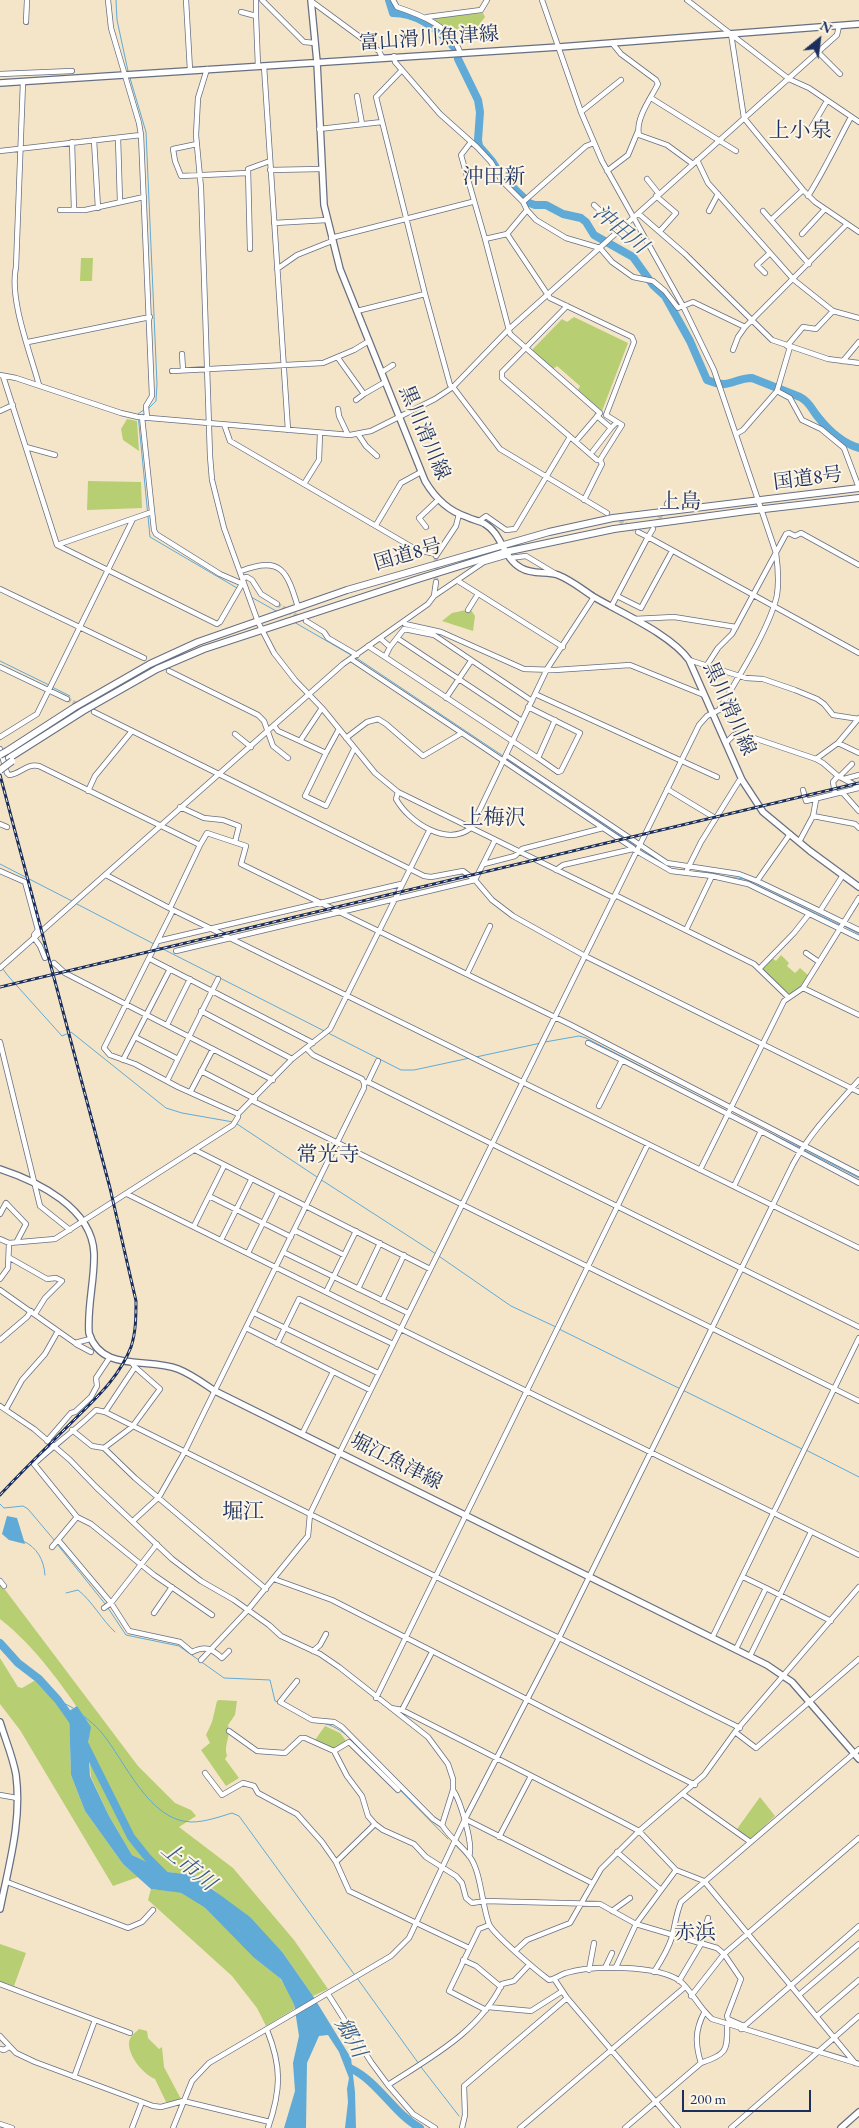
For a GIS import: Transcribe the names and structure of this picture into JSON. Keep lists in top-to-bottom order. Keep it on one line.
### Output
{"streets":{"highway":["国道8号"],"main road":["富山滑川魚津線","黒川滑川線","堀江魚津線"]},"crossings":[["富山滑川魚津線","黒川滑川線"],["黒川滑川線","国道8号"]],"districts":["上小泉","沖田新","上島","上梅沢","常光寺","堀江","赤浜"],"water":["沖田川","上市川","郷川"],"scale_bar":"200 m","north":"top right"}
